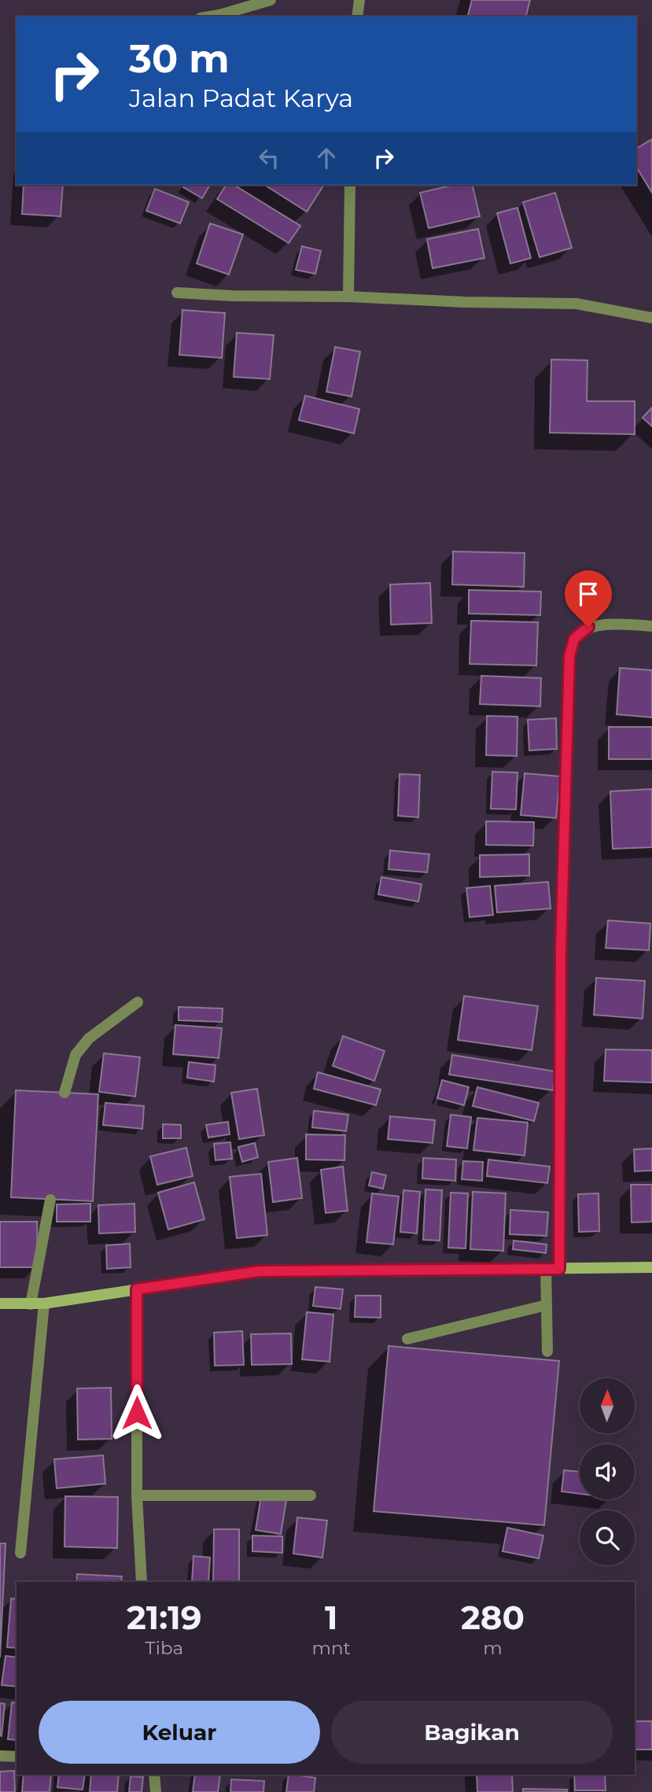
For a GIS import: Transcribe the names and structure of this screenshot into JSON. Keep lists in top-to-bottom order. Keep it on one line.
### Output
{"north":"top","page":{"turn":["30 m","Jalan Padat Karya"],"eta":["21:19","Tiba","1","mnt","280","m"],"buttons":["Keluar","Bagikan"]}}
